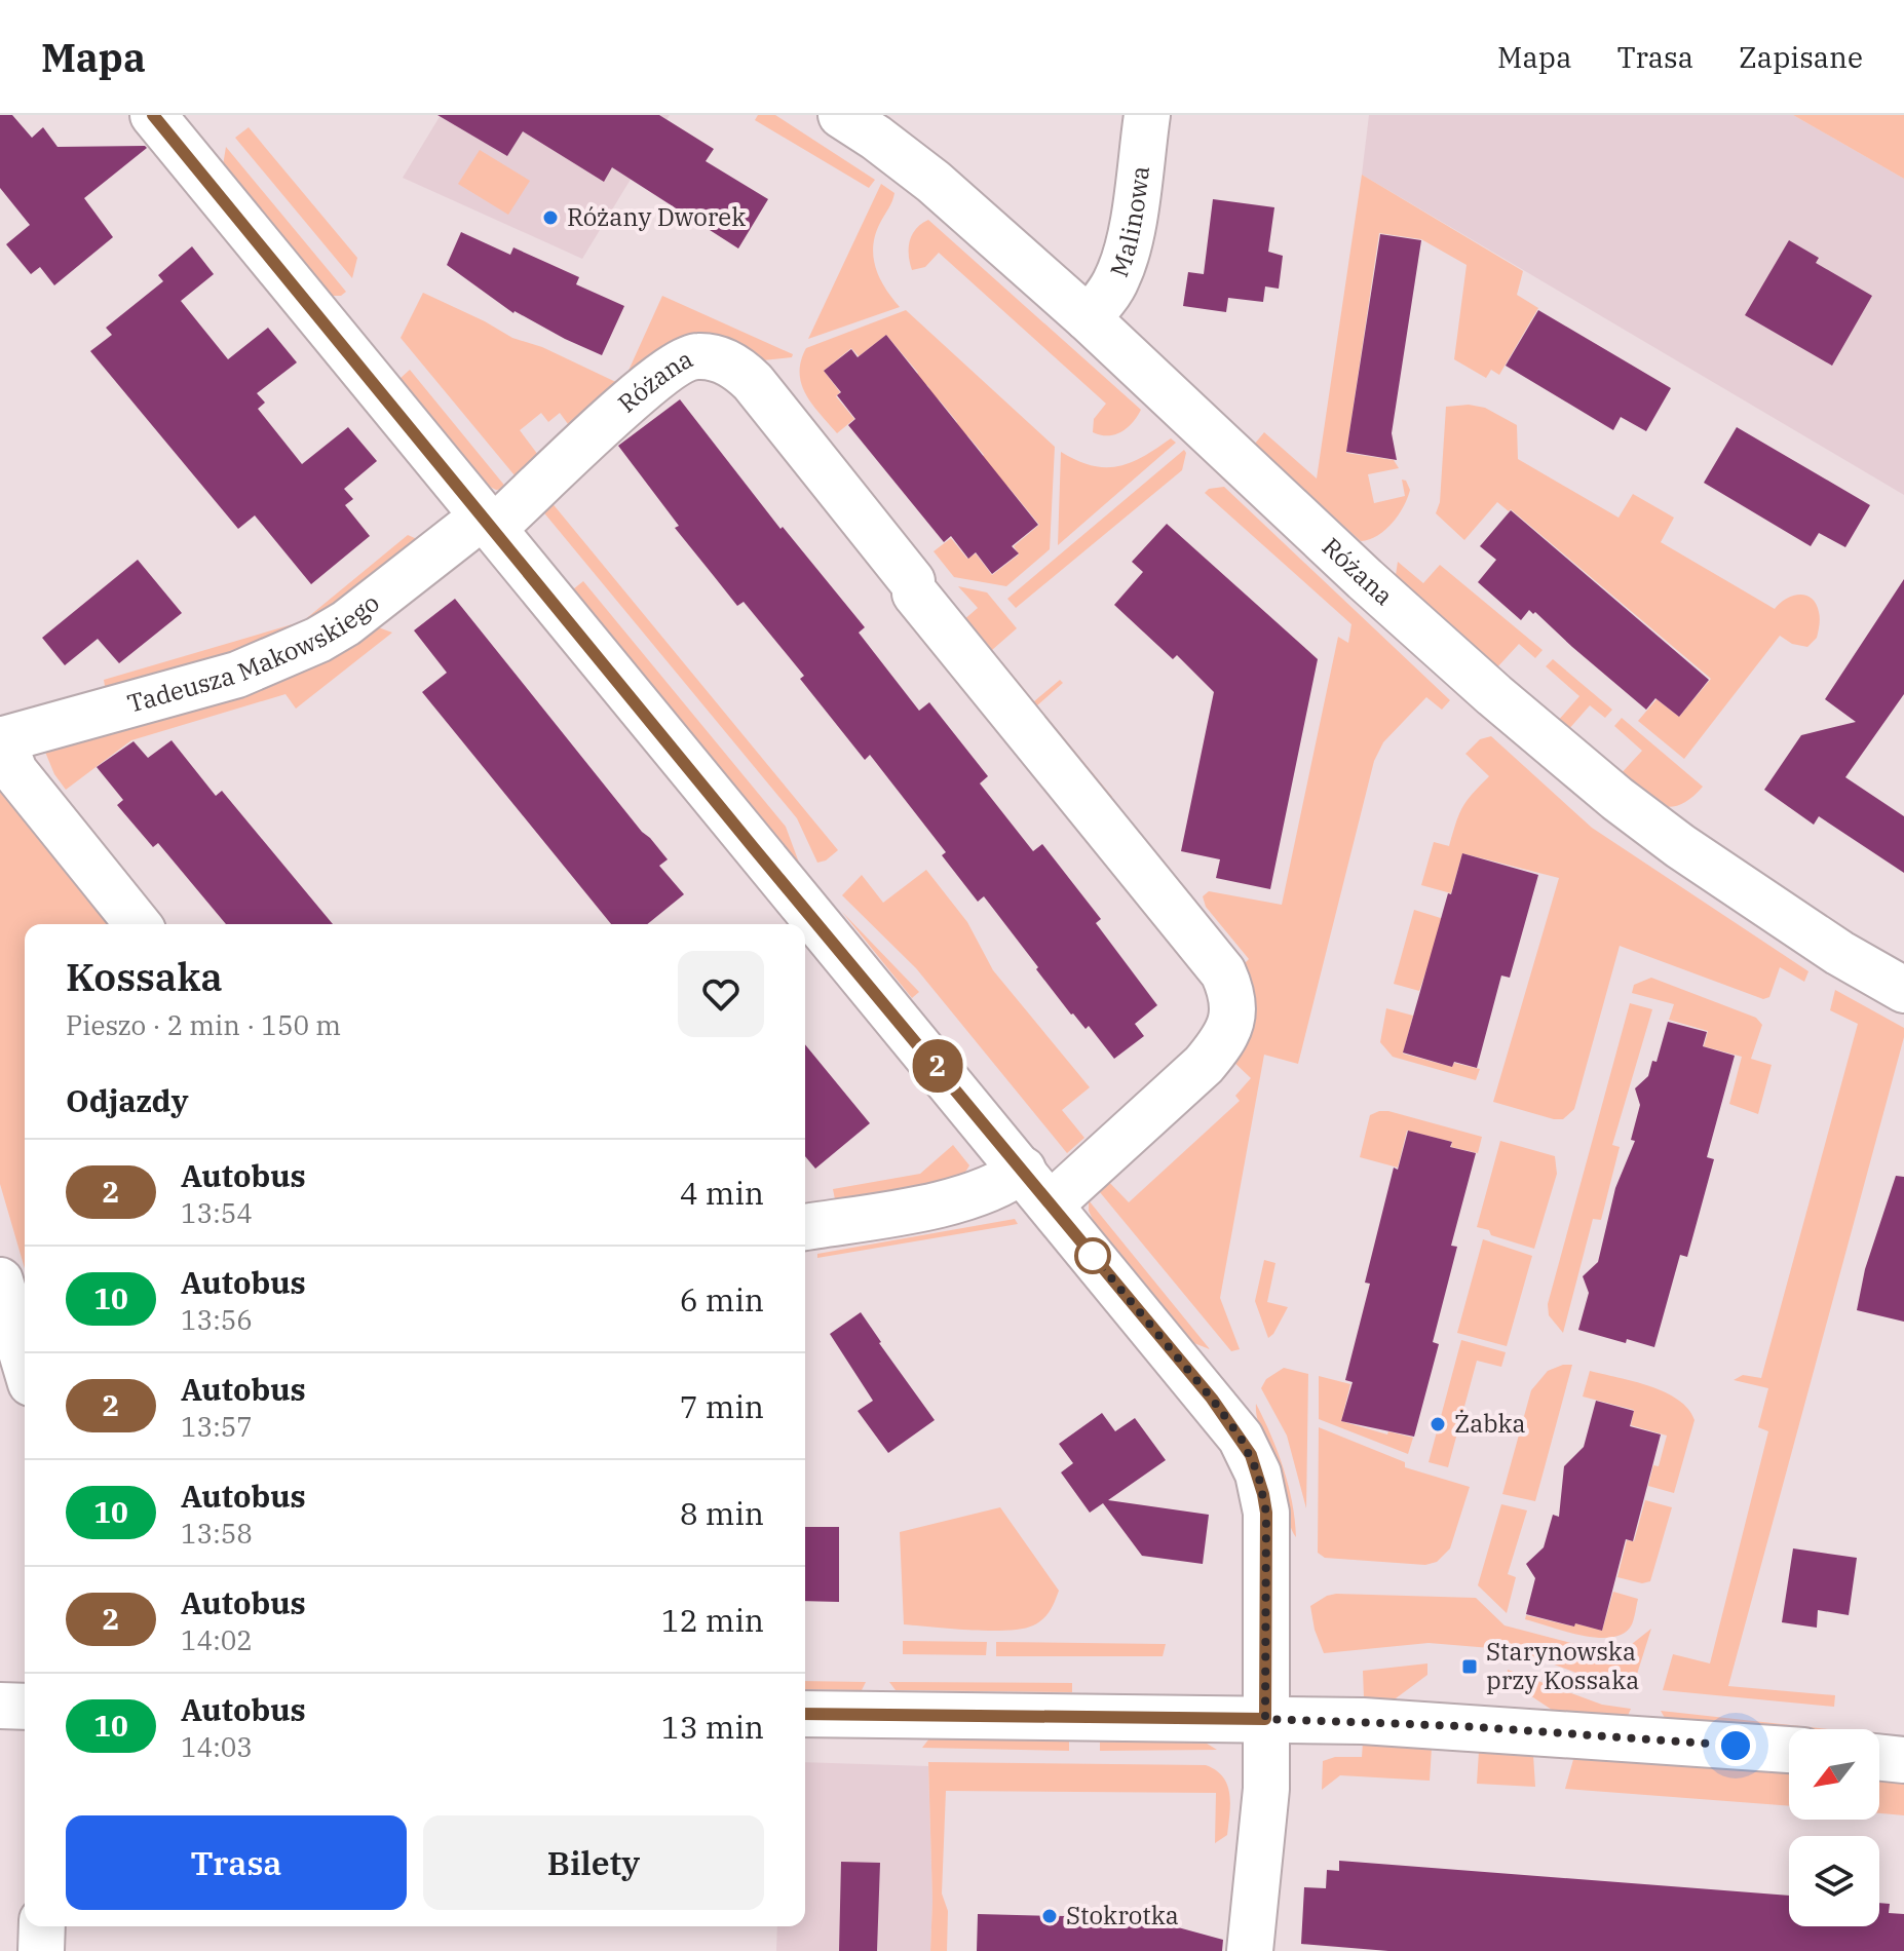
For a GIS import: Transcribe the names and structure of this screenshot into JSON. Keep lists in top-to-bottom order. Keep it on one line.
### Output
{"streets":{"street":["Malinowa","Różana","Tadeusza Makowskiego"]},"crossings":[["Malinowa","Różana"],["Różana","Tadeusza Makowskiego"]],"places":{"other":["Różany Dworek","Żabka","Stokrotka"],"transit":["Starynowska przy Kossaka"]},"lines":["bus line 2"],"north":"bottom left","page":{"header":"Mapa","nav":["Mapa","Trasa","Zapisane"],"on_map":"2","heading":[["Kossaka","Pieszo · 2 min · 150 m"],"Odjazdy"],"list":[{"mark":"2","name":"Autobus","note":"13:54","value":"4 min"},{"mark":"10","name":"Autobus","note":"13:56","value":"6 min"},{"mark":"2","name":"Autobus","note":"13:57","value":"7 min"},{"mark":"10","name":"Autobus","note":"13:58","value":"8 min"},{"mark":"2","name":"Autobus","note":"14:02","value":"12 min"},{"mark":"10","name":"Autobus","note":"14:03","value":"13 min"}],"buttons":["Trasa","Bilety"]}}
